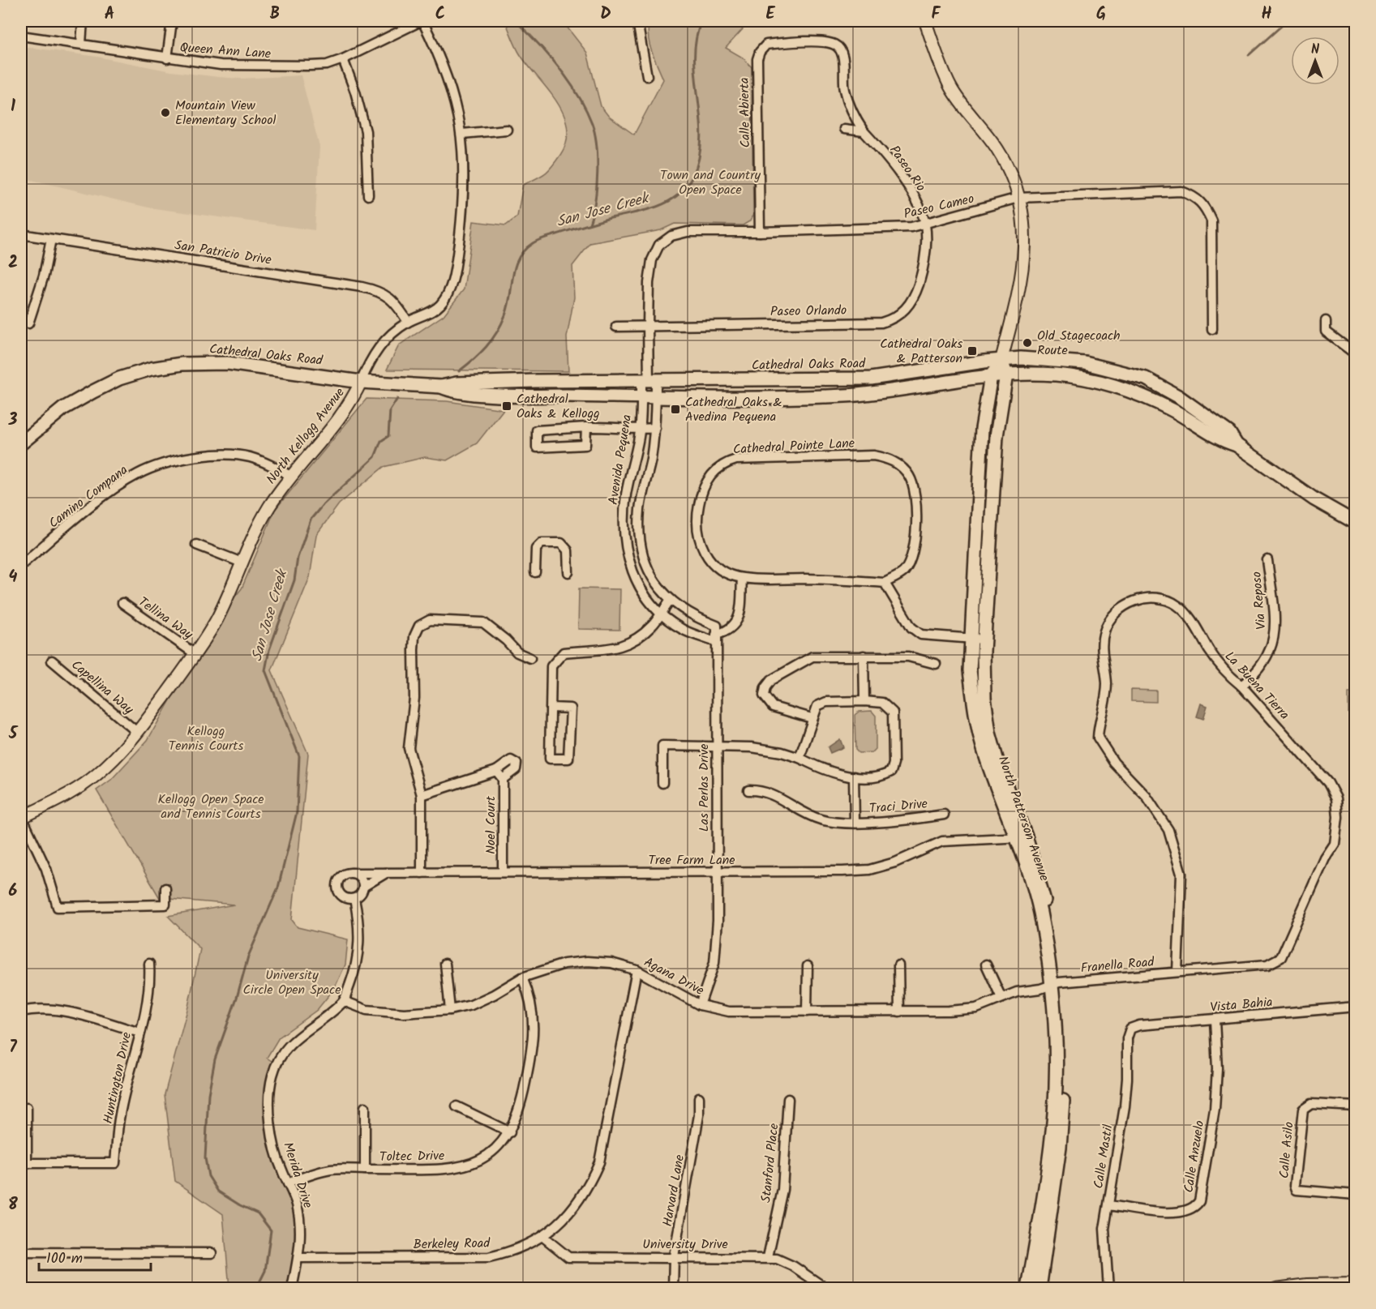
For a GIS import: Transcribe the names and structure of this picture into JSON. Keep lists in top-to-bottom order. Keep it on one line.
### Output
{"streets":{"main road":["Cathedral Oaks Road","North Patterson Avenue"],"street":["Queen Ann Lane","Calle Abierta","Paseo Rio","Paseo Cameo","San Patricio Drive","Paseo Orlando","North Kellogg Avenue","Cathedral Pointe Lane","Avenida Pequena","Camino Compana","Via Reposo","Tellina Way","La Buena Tierra","Capellina Way","Las Perlas Drive","Traci Drive","Noel Court","Tree Farm Lane","Franella Road","Agana Drive","Vista Bahia","Huntington Drive","Calle Asilo","Toltec Drive","Calle Mastil","Calle Anzuelo","Stanford Place","Merida Drive","Harvard Lane","Berkeley Road","University Drive"]},"crossings":[["Queen Ann Lane","North Kellogg Avenue"],["Calle Abierta","Paseo Rio"],["Calle Abierta","Paseo Cameo"],["Paseo Rio","Paseo Cameo"],["Paseo Rio","Paseo Orlando"],["Paseo Cameo","Paseo Orlando"],["Paseo Cameo","Cathedral Oaks Road"],["Paseo Cameo","Avenida Pequena"],["Paseo Cameo","North Patterson Avenue"],["San Patricio Drive","North Kellogg Avenue"],["Cathedral Oaks Road","North Kellogg Avenue"],["Cathedral Oaks Road","Avenida Pequena"],["Cathedral Oaks Road","North Patterson Avenue"],["North Kellogg Avenue","Camino Compana"],["North Kellogg Avenue","Tellina Way"],["North Kellogg Avenue","Capellina Way"],["Avenida Pequena","Las Perlas Drive"],["Via Reposo","La Buena Tierra"],["La Buena Tierra","Franella Road"],["Las Perlas Drive","Tree Farm Lane"],["Las Perlas Drive","Agana Drive"],["North Patterson Avenue","Tree Farm Lane"],["North Patterson Avenue","Franella Road"],["North Patterson Avenue","Agana Drive"],["Noel Court","Tree Farm Lane"],["Franella Road","Agana Drive"],["Agana Drive","Toltec Drive"],["Agana Drive","Merida Drive"],["Agana Drive","Berkeley Road"],["Vista Bahia","Calle Mastil"],["Vista Bahia","Calle Anzuelo"],["Toltec Drive","Merida Drive"],["Calle Mastil","Calle Anzuelo"],["Stanford Place","University Drive"],["Merida Drive","Berkeley Road"],["Harvard Lane","University Drive"],["Berkeley Road","University Drive"]],"water":["San Jose Creek"],"parks":["Town and Country Open Space","Kellogg Tennis Courts","Kellogg Open Space and Tennis Courts","University Circle Open Space"],"places":{"other":["Mountain View Elementary School","Old Stagecoach Route"],"transit":["Cathedral Oaks & Patterson","Cathedral Oaks & Kellogg","Cathedral Oaks & Avedina Pequena"]},"scale_bar":"100 m","north":"top","grid":{"columns":["A","B","C","D","E","F","G","H"],"rows":["1","2","3","4","5","6","7","8"]}}
